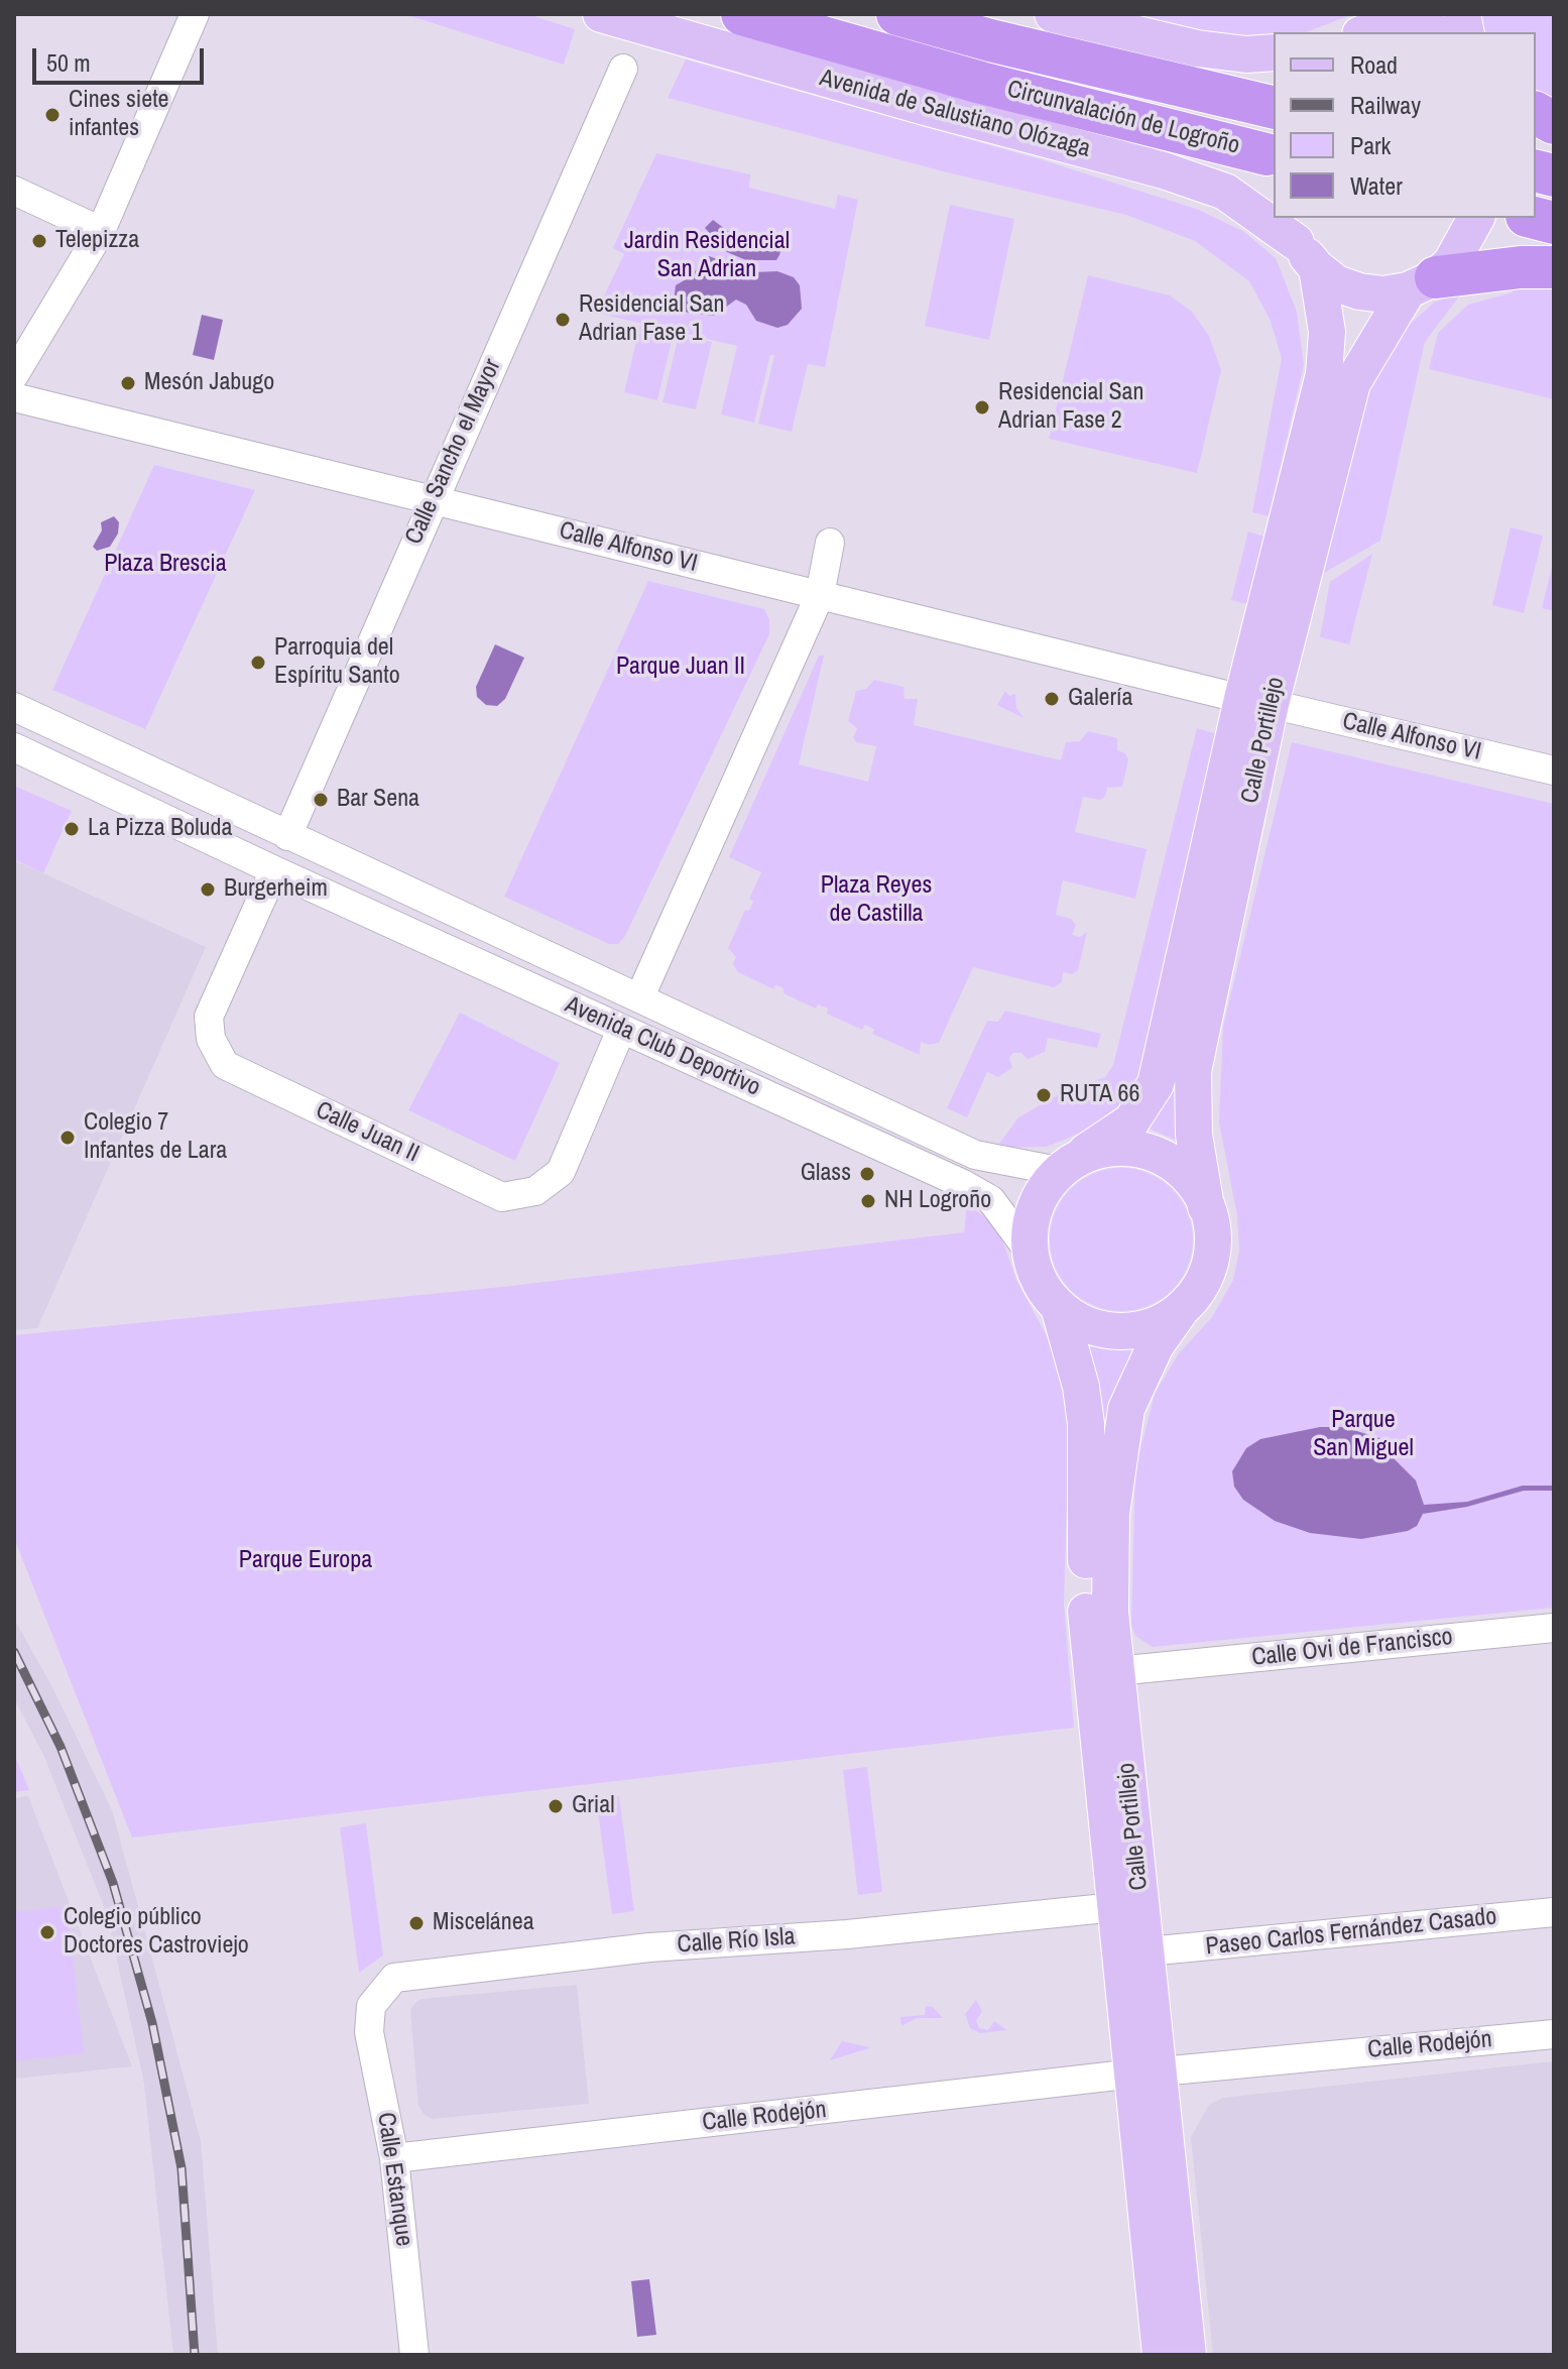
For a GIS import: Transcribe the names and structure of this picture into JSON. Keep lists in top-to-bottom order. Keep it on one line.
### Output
{"streets":{"highway":["Circunvalación de Logroño"],"main road":["Avenida de Salustiano Olózaga","Calle Portillejo"],"street":["Calle Sancho el Mayor","Calle Alfonso VI","Avenida Club Deportivo","Calle Juan II","Calle Ovi de Francisco","Paseo Carlos Fernández Casado","Calle Río Isla","Calle Rodejón","Calle Estanque"]},"crossings":[["Avenida de Salustiano Olózaga","Calle Portillejo"],["Calle Sancho el Mayor","Calle Alfonso VI"],["Calle Sancho el Mayor","Avenida Club Deportivo"],["Calle Alfonso VI","Calle Portillejo"],["Calle Portillejo","Avenida Club Deportivo"],["Calle Portillejo","Calle Ovi de Francisco"],["Calle Portillejo","Paseo Carlos Fernández Casado"],["Calle Portillejo","Calle Río Isla"],["Calle Portillejo","Calle Rodejón"],["Avenida Club Deportivo","Calle Juan II"],["Calle Río Isla","Calle Estanque"],["Calle Rodejón","Calle Estanque"]],"parks":["Jardin Residencial San Adrian","Plaza Brescia","Parque Juan II","Plaza Reyes de Castilla","Parque San Miguel","Parque Europa"],"places":["Cines siete infantes","Telepizza","Residencial San Adrian Fase 1","Mesón Jabugo","Residencial San Adrian Fase 2","Parroquia del Espíritu Santo","Galería","Bar Sena","La Pizza Boluda","Burgerheim","RUTA 66","Colegio 7 Infantes de Lara","Glass","NH Logroño","Grial","Miscelánea","Colegio público Doctores Castroviejo"],"legend":["Road","Railway","Park","Water"],"scale_bar":"50 m"}
